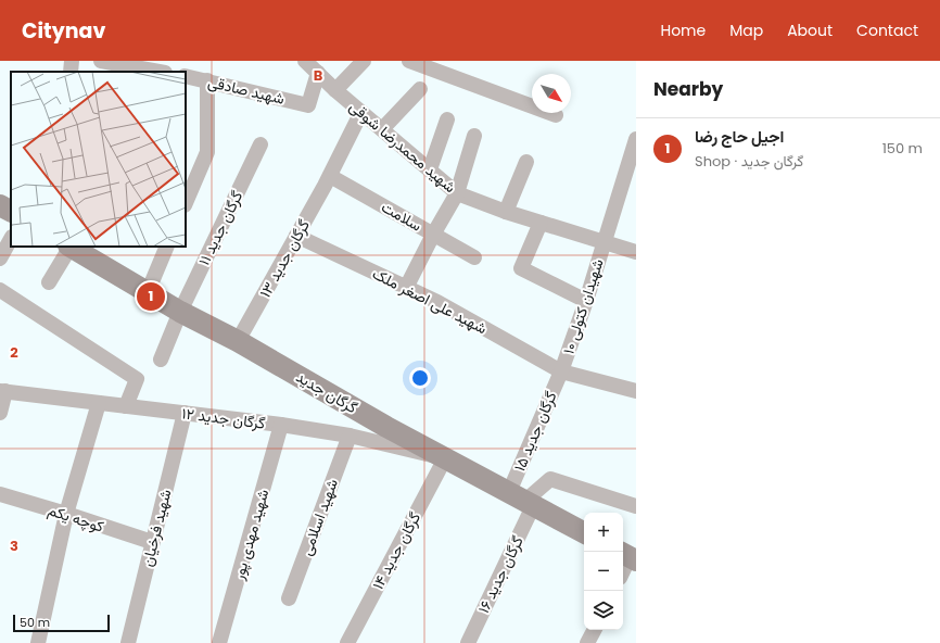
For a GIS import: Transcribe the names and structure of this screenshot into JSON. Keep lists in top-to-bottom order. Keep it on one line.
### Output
{"streets":{"main road":["گرگان جدید"],"street":["شهید صادقی","شهید محمدرضا شوقی","سلامت","گرگان جدید ۱۱","گرگان جدید ۱۳","شهید علی اصغر ملک","۱۰ شهیدان کتولی","گرگان جدید ۱۲","۱۵ گرگان جدید","شهید اسلامی","کوچه یکم","شهید فرخیان","شهید مهدی پور","گرگان جدید ۱۴","گرگان جدید ۱۶"]},"crossings":[["شهید صادقی","شهید محمدرضا شوقی"],["شهید محمدرضا شوقی","گرگان جدید ۱۳"],["شهید محمدرضا شوقی","۱۰ شهیدان کتولی"],["سلامت","گرگان جدید ۱۳"],["گرگان جدید ۱۱","گرگان جدید"],["گرگان جدید ۱۳","شهید علی اصغر ملک"],["گرگان جدید ۱۳","گرگان جدید"],["شهید علی اصغر ملک","۱۰ شهیدان کتولی"],["شهید علی اصغر ملک","۱۵ گرگان جدید"],["۱۰ شهیدان کتولی","۱۵ گرگان جدید"],["گرگان جدید","گرگان جدید ۱۲"],["گرگان جدید","۱۵ گرگان جدید"],["گرگان جدید","گرگان جدید ۱۴"],["گرگان جدید","گرگان جدید ۱۶"],["گرگان جدید ۱۲","شهید اسلامی"],["گرگان جدید ۱۲","شهید فرخیان"],["گرگان جدید ۱۲","شهید مهدی پور"],["گرگان جدید ۱۲","گرگان جدید ۱۴"],["۱۵ گرگان جدید","گرگان جدید ۱۶"],["کوچه یکم","شهید فرخیان"]],"scale_bar":"50 m","north":"bottom right","page":{"header":"Citynav","nav":["Home","Map","About","Contact"],"heading":"Nearby","list":[{"mark":"1","name":"اجیل حاج رضا","note":"Shop · گرگان جدید","value":"150 m"}],"pins":"1","map_buttons":["+","−"],"scale":"50 m"},"grid":{"columns":["B"],"rows":["2","3"]}}
